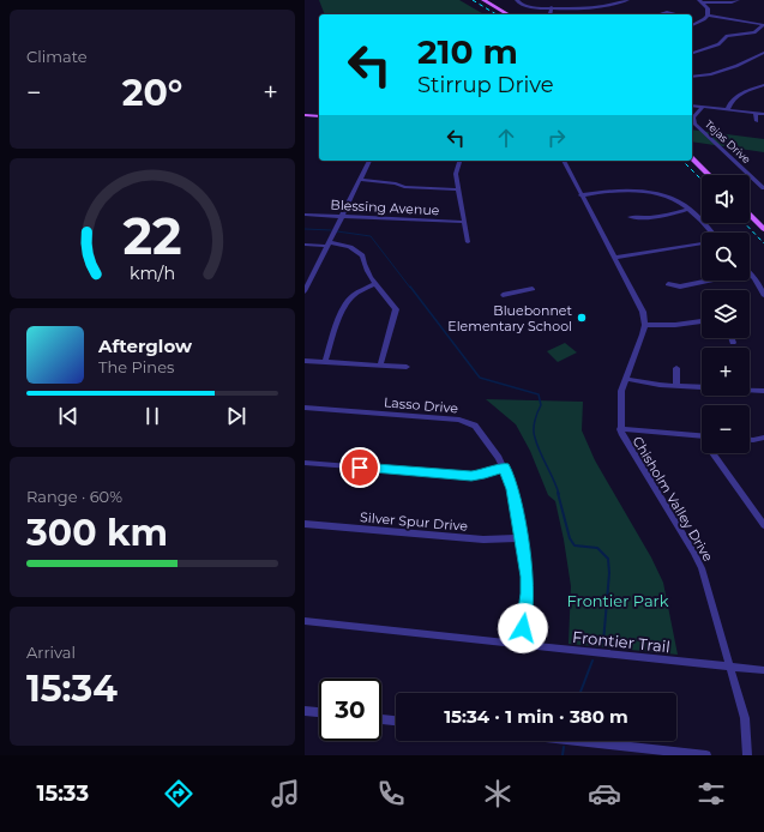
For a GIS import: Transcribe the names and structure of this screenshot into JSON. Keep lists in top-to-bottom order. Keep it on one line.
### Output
{"streets":{"street":["Tejas Drive","Blessing Avenue","Lasso Drive","Chisholm Valley Drive","Silver Spur Drive","Frontier Trail"]},"crossings":[["Lasso Drive","Silver Spur Drive"],["Lasso Drive","Frontier Trail"],["Chisholm Valley Drive","Frontier Trail"]],"parks":["Frontier Park"],"places":["Bluebonnet Elementary School"],"page":{"tile":["Climate",["Range · 60%","300 km"],["Arrival","15:34"]],"turn":["210 m","Stirrup Drive"],"heat":["−","20°","+"],"map_buttons":["+","−"],"song":["Afterglow","The Pines"],"limit":"30","trip":"15:34 · 1 min · 380 m","tabs":"15:33","gauge":["22","km/h"]}}
